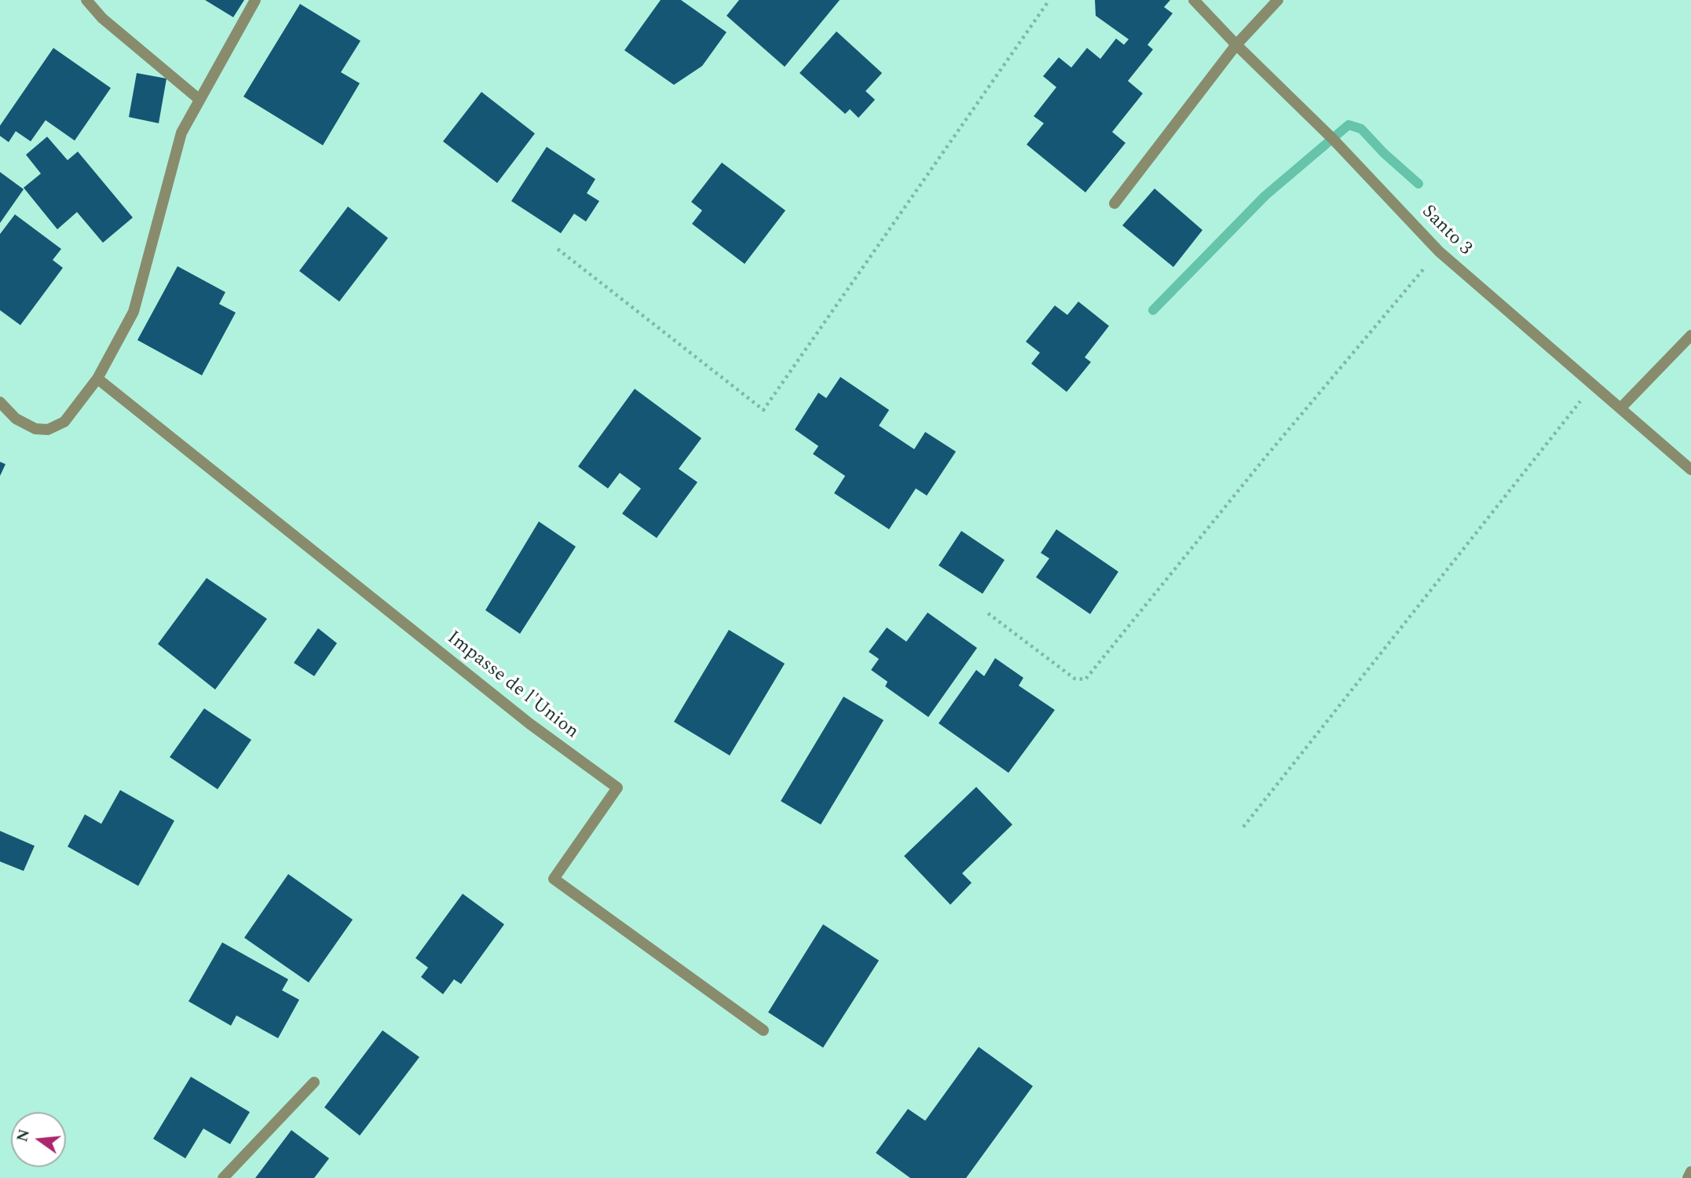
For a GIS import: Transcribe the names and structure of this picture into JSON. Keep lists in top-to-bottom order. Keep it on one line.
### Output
{"streets":{"street":["Santo 3","Impasse de l'Union"]},"north":"left"}
